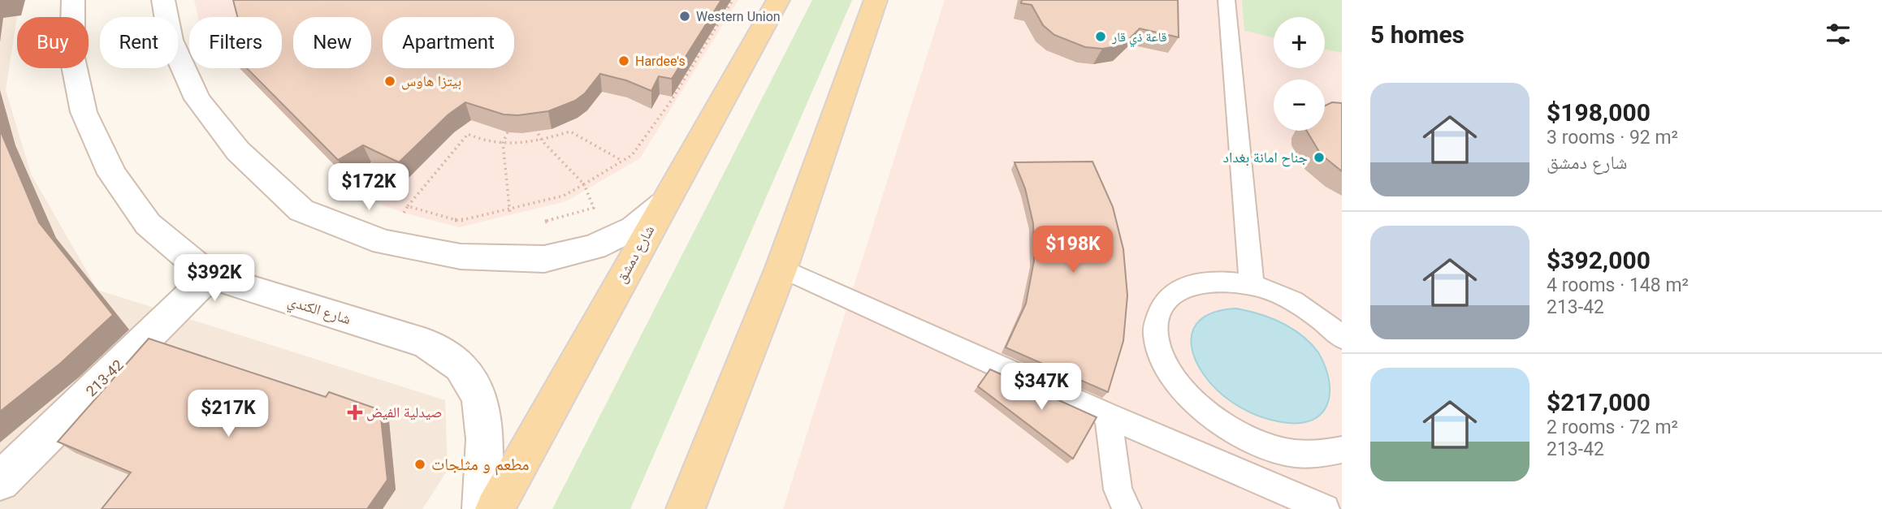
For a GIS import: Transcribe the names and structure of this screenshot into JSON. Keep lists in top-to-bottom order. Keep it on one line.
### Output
{"streets":{"main road":["شارع دمشق"],"street":["شارع الكندي","213-42"]},"crossings":[["شارع الكندي","213-42"]],"places":{"other":["Western Union","قاعة ذي قار","Hardee's","بيتزا هاوس","جناح امانة بغداد","مطعم و مثلجات"],"health":["صيدلية الفيض"]},"page":{"heading":"5 homes","map_buttons":["+","−"],"chip":["Buy","Rent","Filters","New","Apartment"],"list":[{"name":"$198,000","note":"3 rooms · 92 m² · شارع دمشق"},{"name":"$392,000","note":"4 rooms · 148 m² · 213-42"},{"name":"$217,000","note":"2 rooms · 72 m² · 213-42"}],"price":["$172K","$198K","$392K","$347K","$217K"]}}
